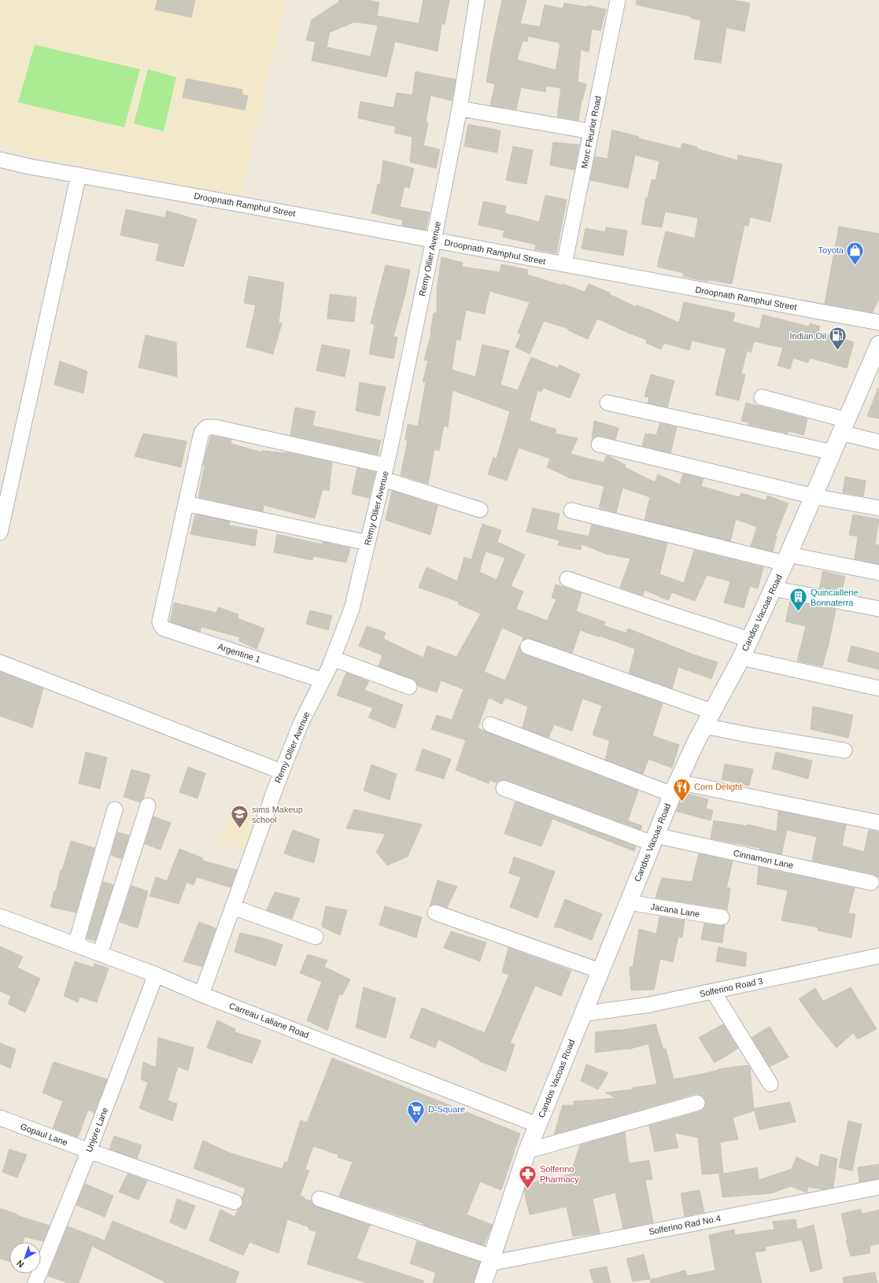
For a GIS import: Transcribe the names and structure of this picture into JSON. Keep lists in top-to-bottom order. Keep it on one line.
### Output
{"streets":{"main road":["Candos Vacoas Road"],"street":["Morc Fleuriot Road","Droopnath Ramphul Street","Remy Ollier Avenue","Argentine 1","Cinnamon Lane","Jacana Lane","Solferino Road 3","Carreau Laliane Road","Unjore Lane","Gopaul Lane","Solferino Rad No.4"]},"crossings":[["Morc Fleuriot Road","Droopnath Ramphul Street"],["Droopnath Ramphul Street","Remy Ollier Avenue"],["Remy Ollier Avenue","Argentine 1"],["Remy Ollier Avenue","Carreau Laliane Road"],["Candos Vacoas Road","Cinnamon Lane"],["Candos Vacoas Road","Jacana Lane"],["Candos Vacoas Road","Solferino Road 3"],["Candos Vacoas Road","Carreau Laliane Road"],["Candos Vacoas Road","Solferino Rad No.4"],["Carreau Laliane Road","Unjore Lane"],["Unjore Lane","Gopaul Lane"]],"places":{"shop":["Toyota"],"fuel station":["Indian Oil"],"building":["Quincaillerie Bonnaterra"],"restaurant":["Corn Delight"],"school or university":["sims Makeup school"],"supermarket":["D-Square"],"pharmacy":["Solferino Pharmacy"]},"north":"bottom left"}
